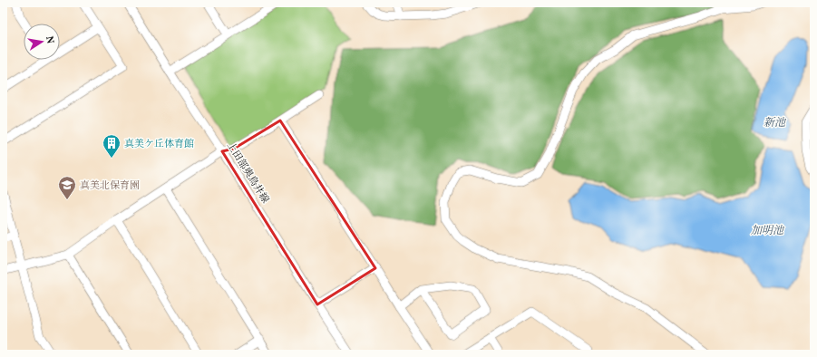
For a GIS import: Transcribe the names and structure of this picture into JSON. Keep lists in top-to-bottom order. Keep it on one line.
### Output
{"streets":{"street":["上田部奥鳥井線"]},"water":["新池","加明池"],"places":{"building":["真美ケ丘体育館"],"school or university":["真美北保育園"]},"north":"right"}
